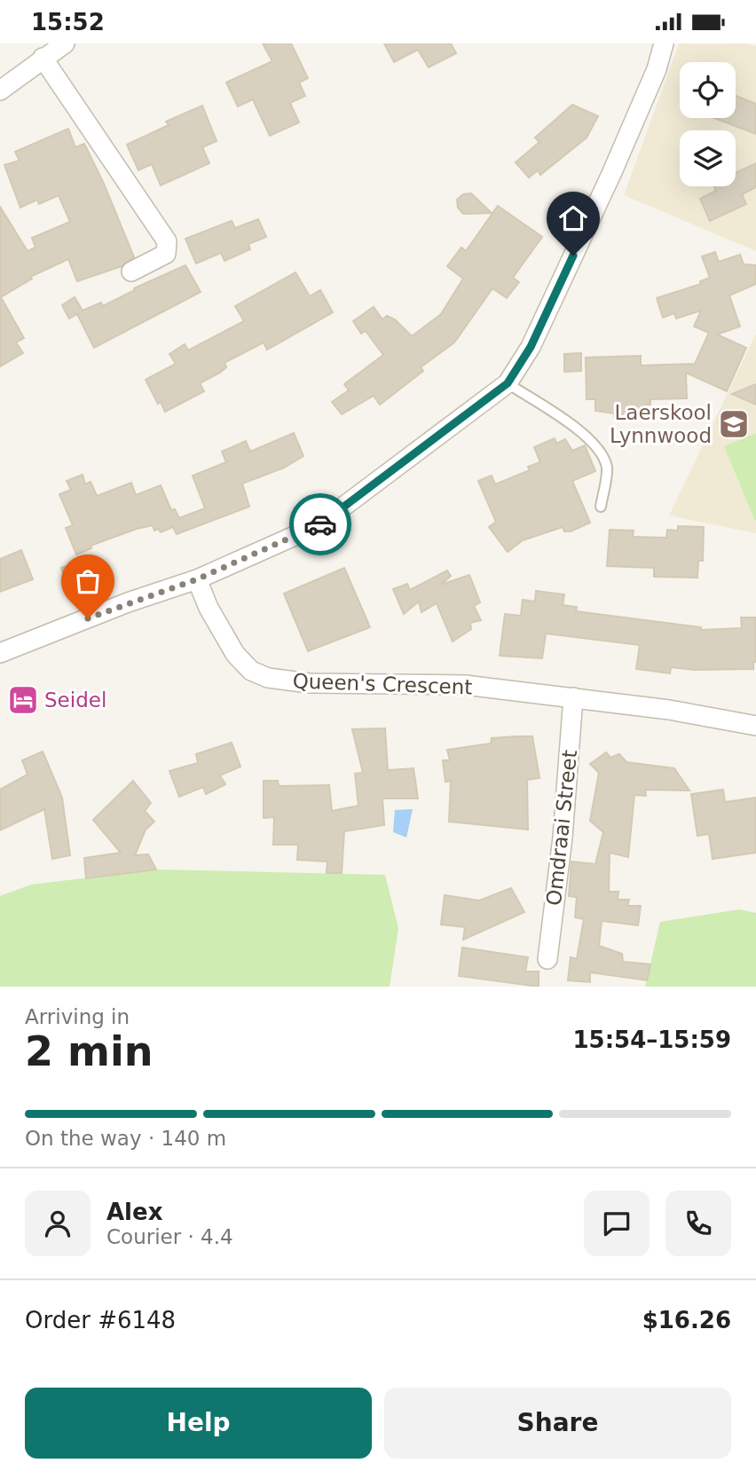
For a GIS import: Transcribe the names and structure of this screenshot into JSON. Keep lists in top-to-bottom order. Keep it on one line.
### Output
{"streets":{"street":["Queen's Crescent","Omdraai Street"]},"crossings":[["Queen's Crescent","Omdraai Street"]],"places":{"school or university":["Laerskool Lynnwood"],"hotel":["Seidel"]},"page":{"status":"15:52","heading":["2 min","Arriving in","15:54–15:59"],"panel":["Alex","Courier · 4.4","Order #6148","$16.26"],"bar":"On the way · 140 m","buttons":["Help","Share"]}}
